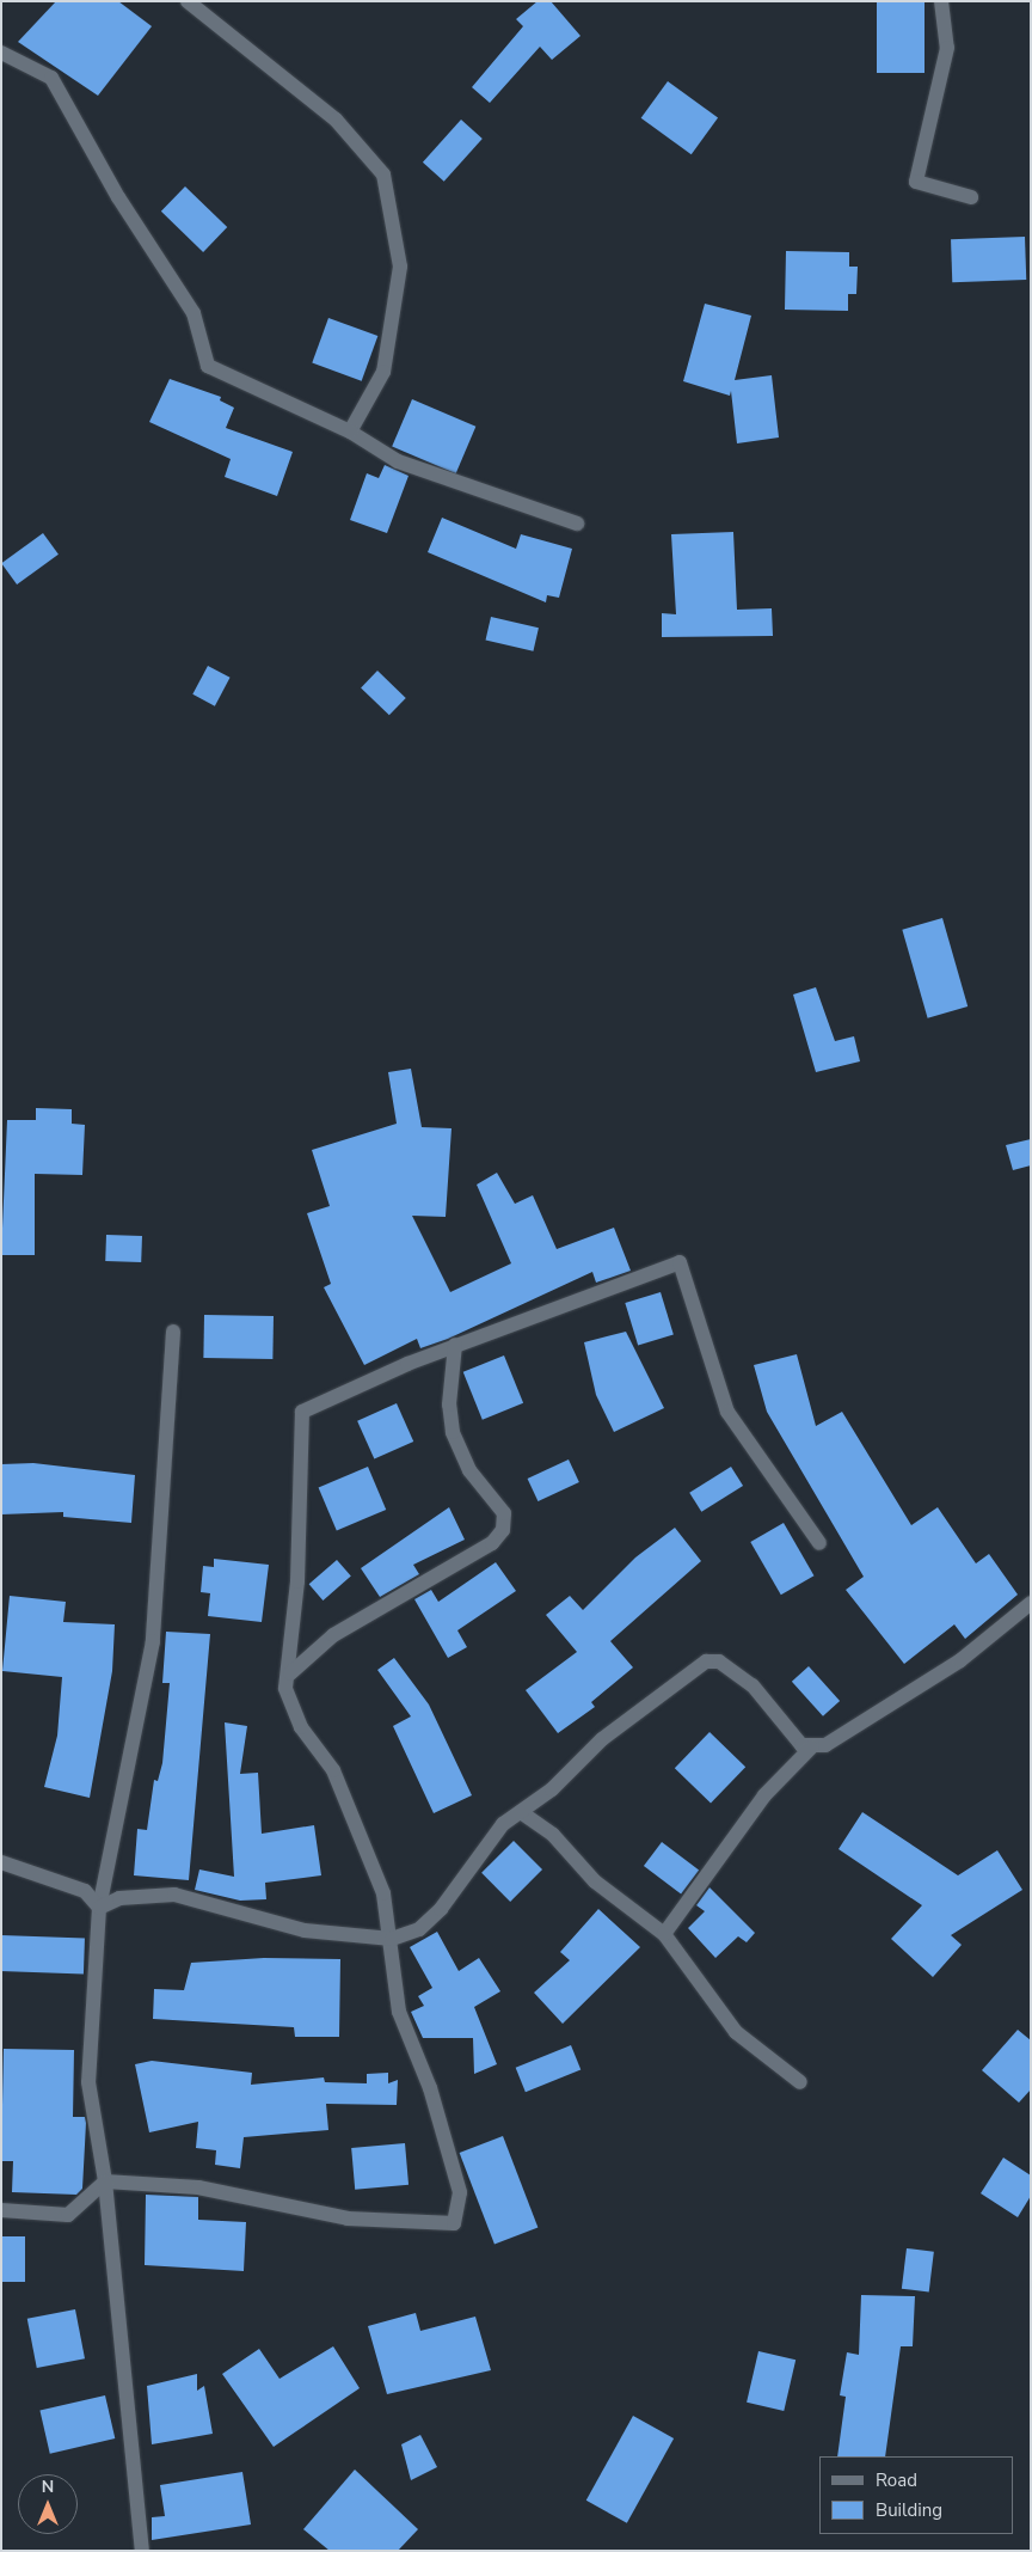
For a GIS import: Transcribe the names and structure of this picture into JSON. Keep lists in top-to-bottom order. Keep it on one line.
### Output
{"legend":["Road","Building"],"north":"top"}
